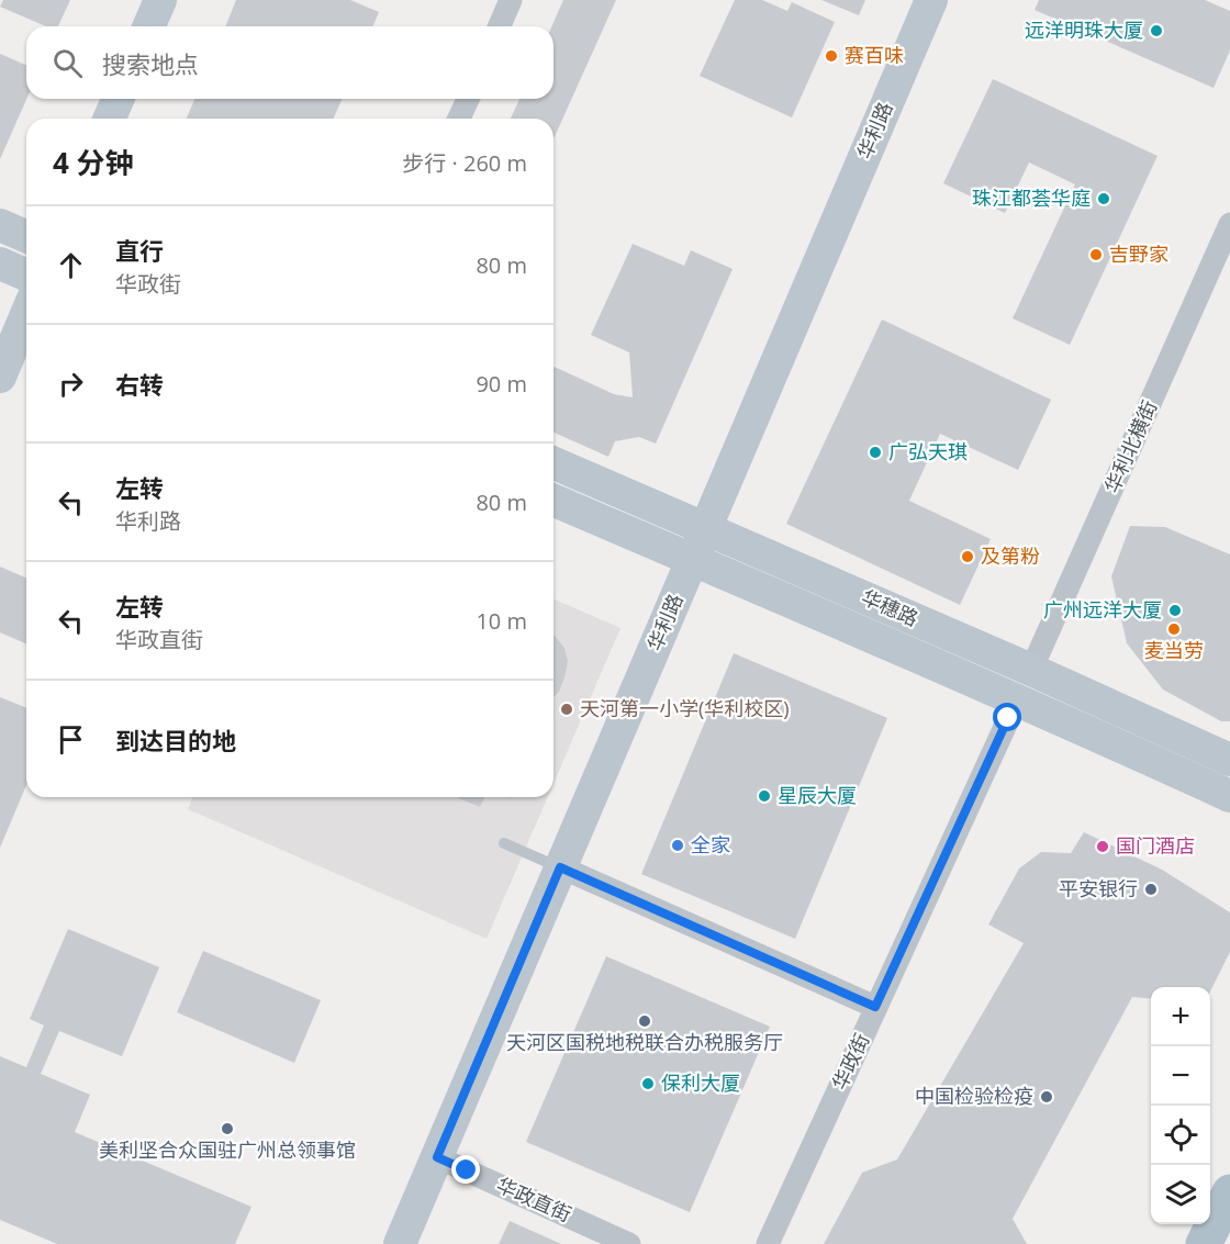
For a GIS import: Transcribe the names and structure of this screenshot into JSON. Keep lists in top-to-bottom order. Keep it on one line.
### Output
{"streets":{"street":["华利路","华利北横街","华穗路","华政街","华政直街"]},"crossings":[["华利路","华穗路"],["华利路","华政直街"],["华利北横街","华穗路"],["华穗路","华政街"]],"places":["远洋明珠大厦","赛百味","珠江都荟华庭","吉野家","广弘天琪","及第粉","广州远洋大厦","麦当劳","天河第一小学(华利校区)","星辰大厦","全家","国门酒店","平安银行","天河区国税地税联合办税服务厅","保利大厦","中国检验检疫","美利坚合众国驻广州总领事馆"],"page":{"search":"搜索地点","heading":["4 分钟","步行 · 260 m"],"list":[["直行","华政街","80 m"],["右转","90 m"],["左转","华利路","80 m"],["左转","华政直街","10 m"],"到达目的地"],"map_buttons":["+","−"]}}
